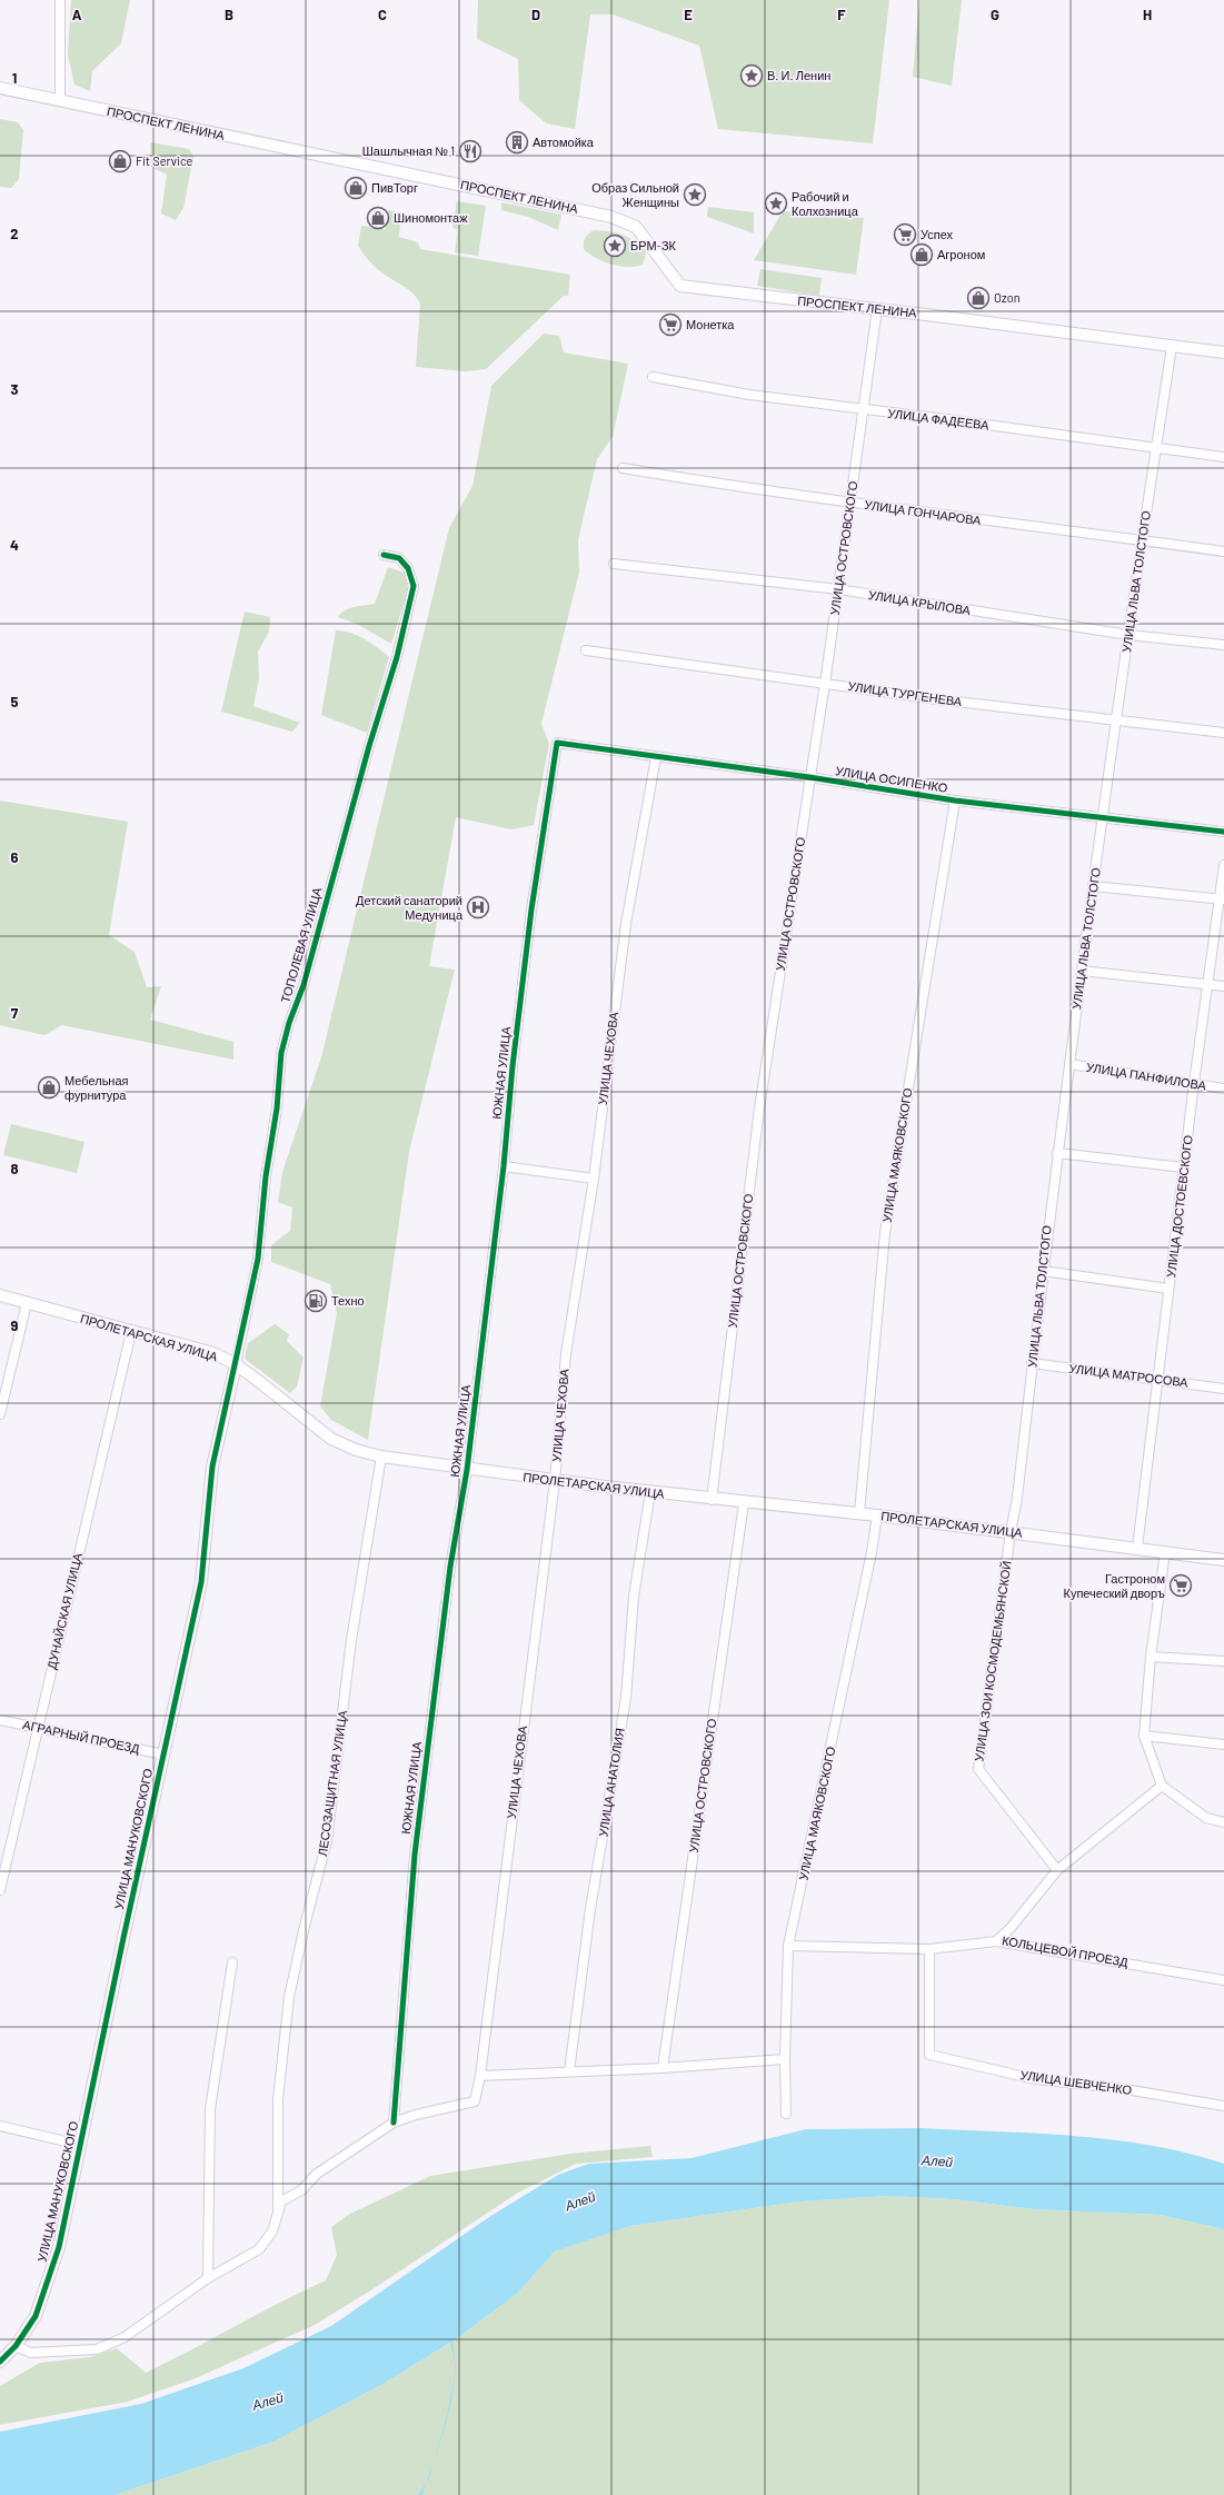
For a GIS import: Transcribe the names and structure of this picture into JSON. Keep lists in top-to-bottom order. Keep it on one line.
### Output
{"streets":{"street":["ПРОСПЕКТ ЛЕНИНА","УЛИЦА ФАДЕЕВА","УЛИЦА ГОНЧАРОВА","УЛИЦА ОСТРОВСКОГО","УЛИЦА ЛЬВА ТОЛСТОГО","УЛИЦА КРЫЛОВА","УЛИЦА ТУРГЕНЕВА","УЛИЦА ОСИПЕНКО","ТОПОЛЕВАЯ УЛИЦА","УЛИЦА ЧЕХОВА","ЮЖНАЯ УЛИЦА","УЛИЦА ПАНФИЛОВА","УЛИЦА МАЯКОВСКОГО","УЛИЦА ДОСТОЕВСКОГО","ПРОЛЕТАРСКАЯ УЛИЦА","УЛИЦА МАТРОСОВА","ДУНАЙСКАЯ УЛИЦА","УЛИЦА ЗОИ КОСМОДЕМЬЯНСКОЙ","АГРАРНЫЙ ПРОЕЗД","УЛИЦА АНАТОЛИЯ","ЛЕСОЗАЩИТНАЯ УЛИЦА","УЛИЦА МАНУКОВСКОГО","КОЛЬЦЕВОЙ ПРОЕЗД","УЛИЦА ШЕВЧЕНКО"]},"crossings":[["ПРОСПЕКТ ЛЕНИНА","УЛИЦА ОСТРОВСКОГО"],["ПРОСПЕКТ ЛЕНИНА","УЛИЦА ЛЬВА ТОЛСТОГО"],["УЛИЦА ФАДЕЕВА","УЛИЦА ОСТРОВСКОГО"],["УЛИЦА ФАДЕЕВА","УЛИЦА ЛЬВА ТОЛСТОГО"],["УЛИЦА ГОНЧАРОВА","УЛИЦА ОСТРОВСКОГО"],["УЛИЦА ГОНЧАРОВА","УЛИЦА ЛЬВА ТОЛСТОГО"],["УЛИЦА ОСТРОВСКОГО","УЛИЦА КРЫЛОВА"],["УЛИЦА ОСТРОВСКОГО","УЛИЦА ТУРГЕНЕВА"],["УЛИЦА ОСТРОВСКОГО","УЛИЦА ОСИПЕНКО"],["УЛИЦА ОСТРОВСКОГО","ПРОЛЕТАРСКАЯ УЛИЦА"],["УЛИЦА ЛЬВА ТОЛСТОГО","УЛИЦА КРЫЛОВА"],["УЛИЦА ЛЬВА ТОЛСТОГО","УЛИЦА ТУРГЕНЕВА"],["УЛИЦА ЛЬВА ТОЛСТОГО","УЛИЦА ОСИПЕНКО"],["УЛИЦА ЛЬВА ТОЛСТОГО","УЛИЦА ПАНФИЛОВА"],["УЛИЦА ЛЬВА ТОЛСТОГО","ПРОЛЕТАРСКАЯ УЛИЦА"],["УЛИЦА ЛЬВА ТОЛСТОГО","УЛИЦА МАТРОСОВА"],["УЛИЦА ЛЬВА ТОЛСТОГО","УЛИЦА ЗОИ КОСМОДЕМЬЯНСКОЙ"],["УЛИЦА ОСИПЕНКО","УЛИЦА ЧЕХОВА"],["УЛИЦА ОСИПЕНКО","ЮЖНАЯ УЛИЦА"],["УЛИЦА ОСИПЕНКО","УЛИЦА МАЯКОВСКОГО"],["ТОПОЛЕВАЯ УЛИЦА","ПРОЛЕТАРСКАЯ УЛИЦА"],["ТОПОЛЕВАЯ УЛИЦА","УЛИЦА МАНУКОВСКОГО"],["УЛИЦА ЧЕХОВА","ЮЖНАЯ УЛИЦА"],["УЛИЦА ЧЕХОВА","ПРОЛЕТАРСКАЯ УЛИЦА"],["ЮЖНАЯ УЛИЦА","ПРОЛЕТАРСКАЯ УЛИЦА"],["УЛИЦА ПАНФИЛОВА","УЛИЦА ДОСТОЕВСКОГО"],["УЛИЦА МАЯКОВСКОГО","ПРОЛЕТАРСКАЯ УЛИЦА"],["УЛИЦА ДОСТОЕВСКОГО","ПРОЛЕТАРСКАЯ УЛИЦА"],["УЛИЦА ДОСТОЕВСКОГО","УЛИЦА МАТРОСОВА"],["ПРОЛЕТАРСКАЯ УЛИЦА","ДУНАЙСКАЯ УЛИЦА"],["ПРОЛЕТАРСКАЯ УЛИЦА","УЛИЦА ЗОИ КОСМОДЕМЬЯНСКОЙ"],["ПРОЛЕТАРСКАЯ УЛИЦА","УЛИЦА АНАТОЛИЯ"],["ПРОЛЕТАРСКАЯ УЛИЦА","ЛЕСОЗАЩИТНАЯ УЛИЦА"],["ПРОЛЕТАРСКАЯ УЛИЦА","УЛИЦА МАНУКОВСКОГО"],["ДУНАЙСКАЯ УЛИЦА","АГРАРНЫЙ ПРОЕЗД"],["УЛИЦА ЗОИ КОСМОДЕМЬЯНСКОЙ","КОЛЬЦЕВОЙ ПРОЕЗД"],["АГРАРНЫЙ ПРОЕЗД","УЛИЦА МАНУКОВСКОГО"]],"water":["Алей"],"places":{"place":["В. И. Ленин","Образ Сильной Женщины","Рабочий и Колхозница","БРМ-ЗК"],"building":["Автомойка"],"restaurant":["Шашлычная № 1"],"shop":["Fit Service","ПивТорг","Шиномонтаж","Агроном","Ozon","Мебельная фурнитура"],"supermarket":["Успех","Монетка","Гастроном Купеческий дворъ"],"hospital":["Детский санаторий Медуница"],"fuel station":["Техно"]},"grid":{"columns":["A","B","C","D","E","F","G","H"],"rows":["1","2","3","4","5","6","7","8","9"]}}
